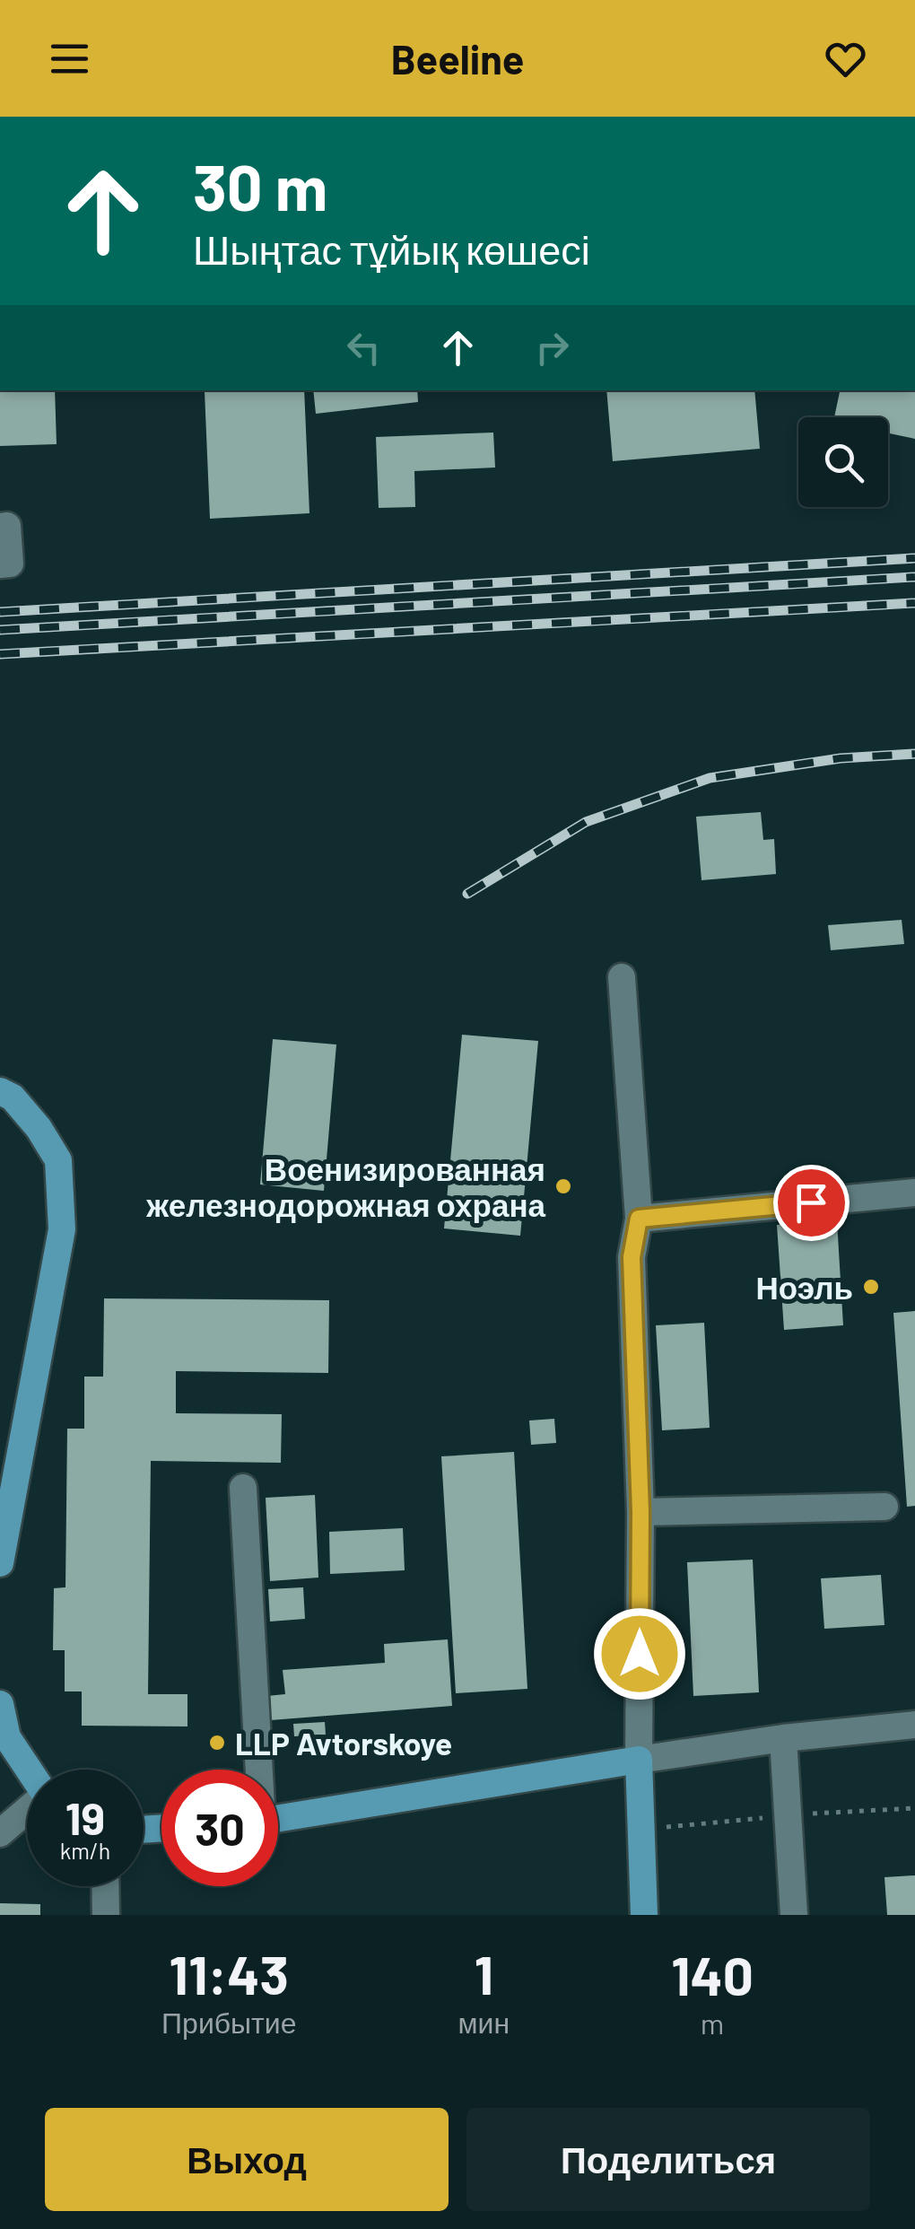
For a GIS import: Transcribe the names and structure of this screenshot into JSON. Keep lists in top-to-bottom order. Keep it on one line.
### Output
{"places":["Военизированная железнодорожная охрана","Ноэль","LLP Avtorskoye"],"page":{"header":"Beeline","turn":["30 m","Шыңтас тұйық көшесі"],"speed":"19 km/h","limit":"30","eta":["11:43","Прибытие","1","мин","140","m"],"buttons":["Выход","Поделиться"]}}
